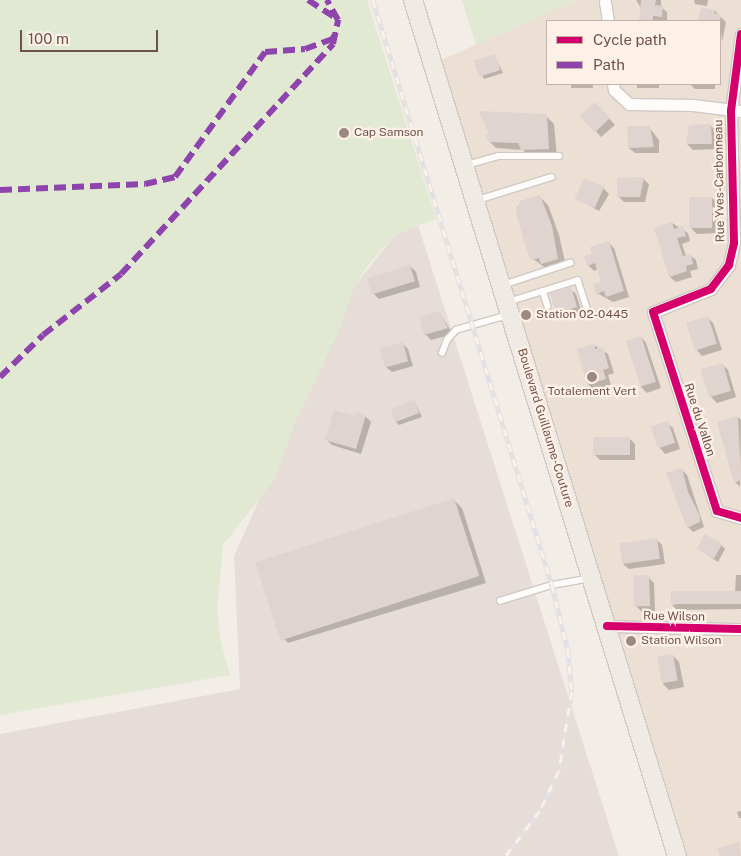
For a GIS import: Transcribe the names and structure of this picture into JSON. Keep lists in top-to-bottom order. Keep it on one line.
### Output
{"streets":{"main road":["Boulevard Guillaume-Couture"],"street":["Rue Yves-Carbonneau","Rue du Vallon","Rue Wilson"]},"crossings":[["Rue Yves-Carbonneau","Rue du Vallon"],["Boulevard Guillaume-Couture","Rue Wilson"]],"places":["Cap Samson","Station 02-0445","Totalement Vert","Station Wilson"],"legend":["Cycle path","Path"],"scale_bar":"100 m"}
